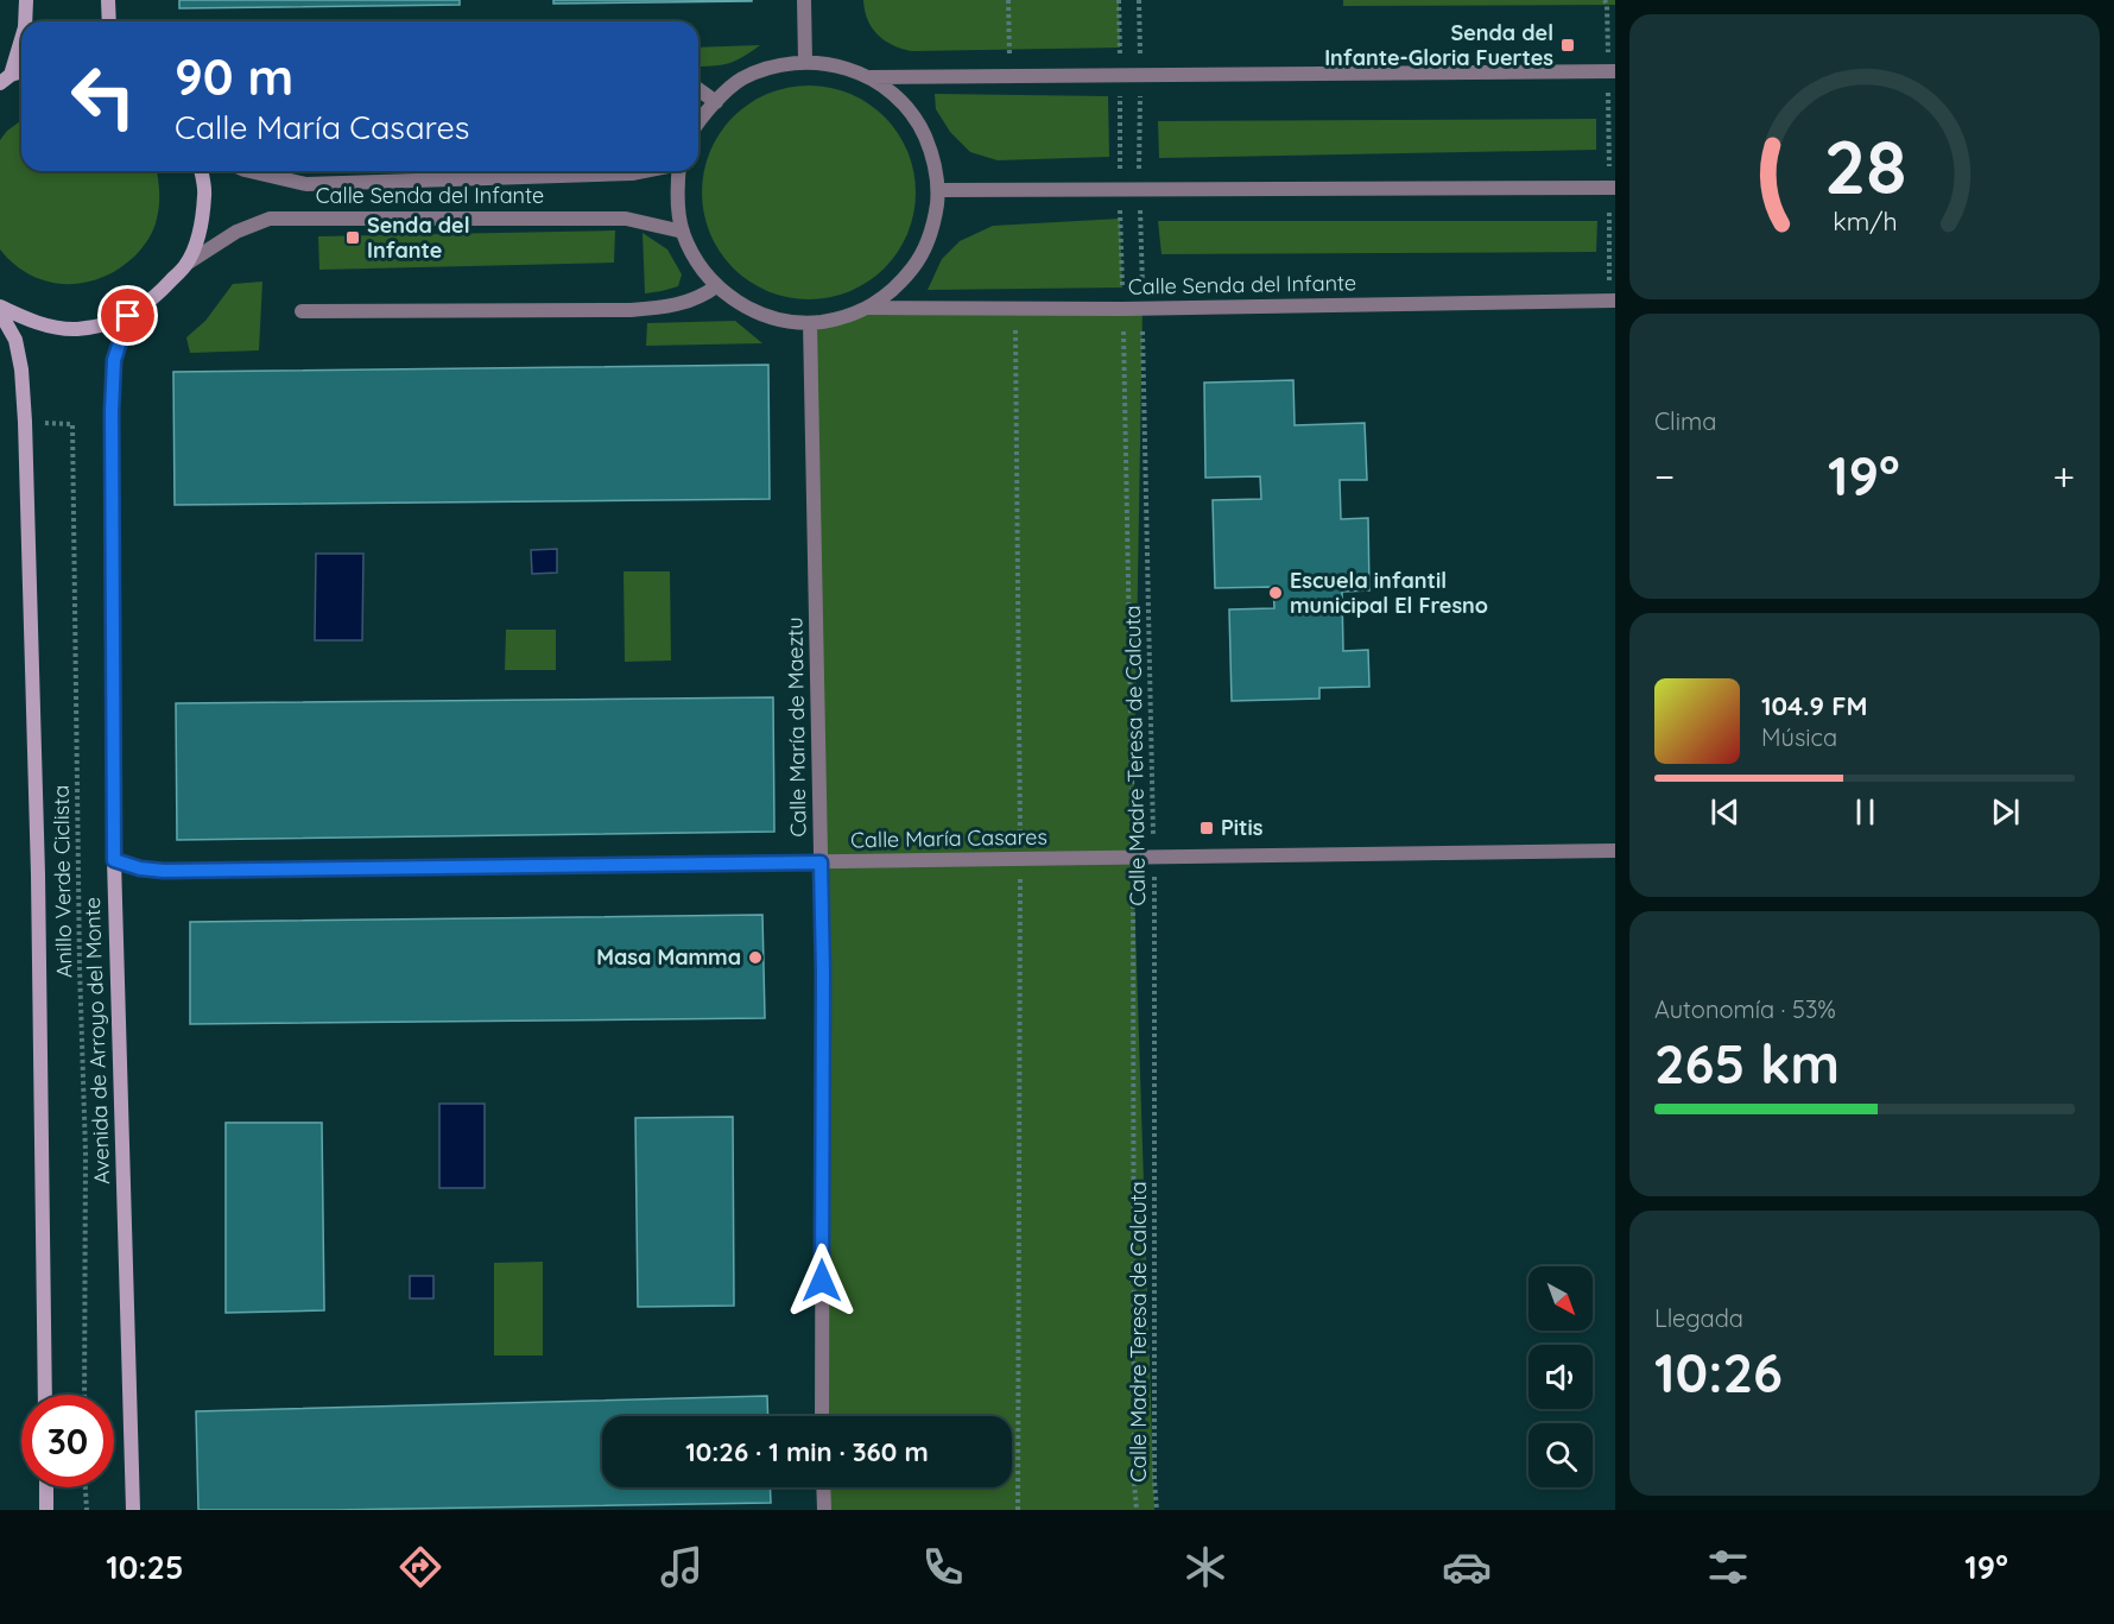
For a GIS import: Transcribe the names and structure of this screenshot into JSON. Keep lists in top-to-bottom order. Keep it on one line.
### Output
{"streets":{"street":["Calle Senda del Infante","Calle María de Maeztu","Calle María Casares","Avenida de Arroyo del Monte"],"path":["Calle Madre Teresa de Calcuta","Anillo Verde Ciclista"]},"crossings":[["Calle Senda del Infante","Calle Madre Teresa de Calcuta"],["Calle María de Maeztu","Calle María Casares"],["Calle Madre Teresa de Calcuta","Calle María Casares"],["Calle María Casares","Avenida de Arroyo del Monte"]],"places":{"transit":["Senda del Infante-Gloria Fuertes","Senda del Infante","Pitis"],"other":["Escuela infantil municipal El Fresno","Masa Mamma"]},"north":"bottom right","page":{"turn":["90 m","Calle María Casares"],"tile":["Clima",["Autonomía · 53%","265 km"],["Llegada","10:26"]],"heat":["−","19°","+"],"song":["104.9 FM","Música"],"limit":"30","trip":"10:26 · 1 min · 360 m","tabs":["10:25","19°"],"gauge":["28","km/h"]}}
